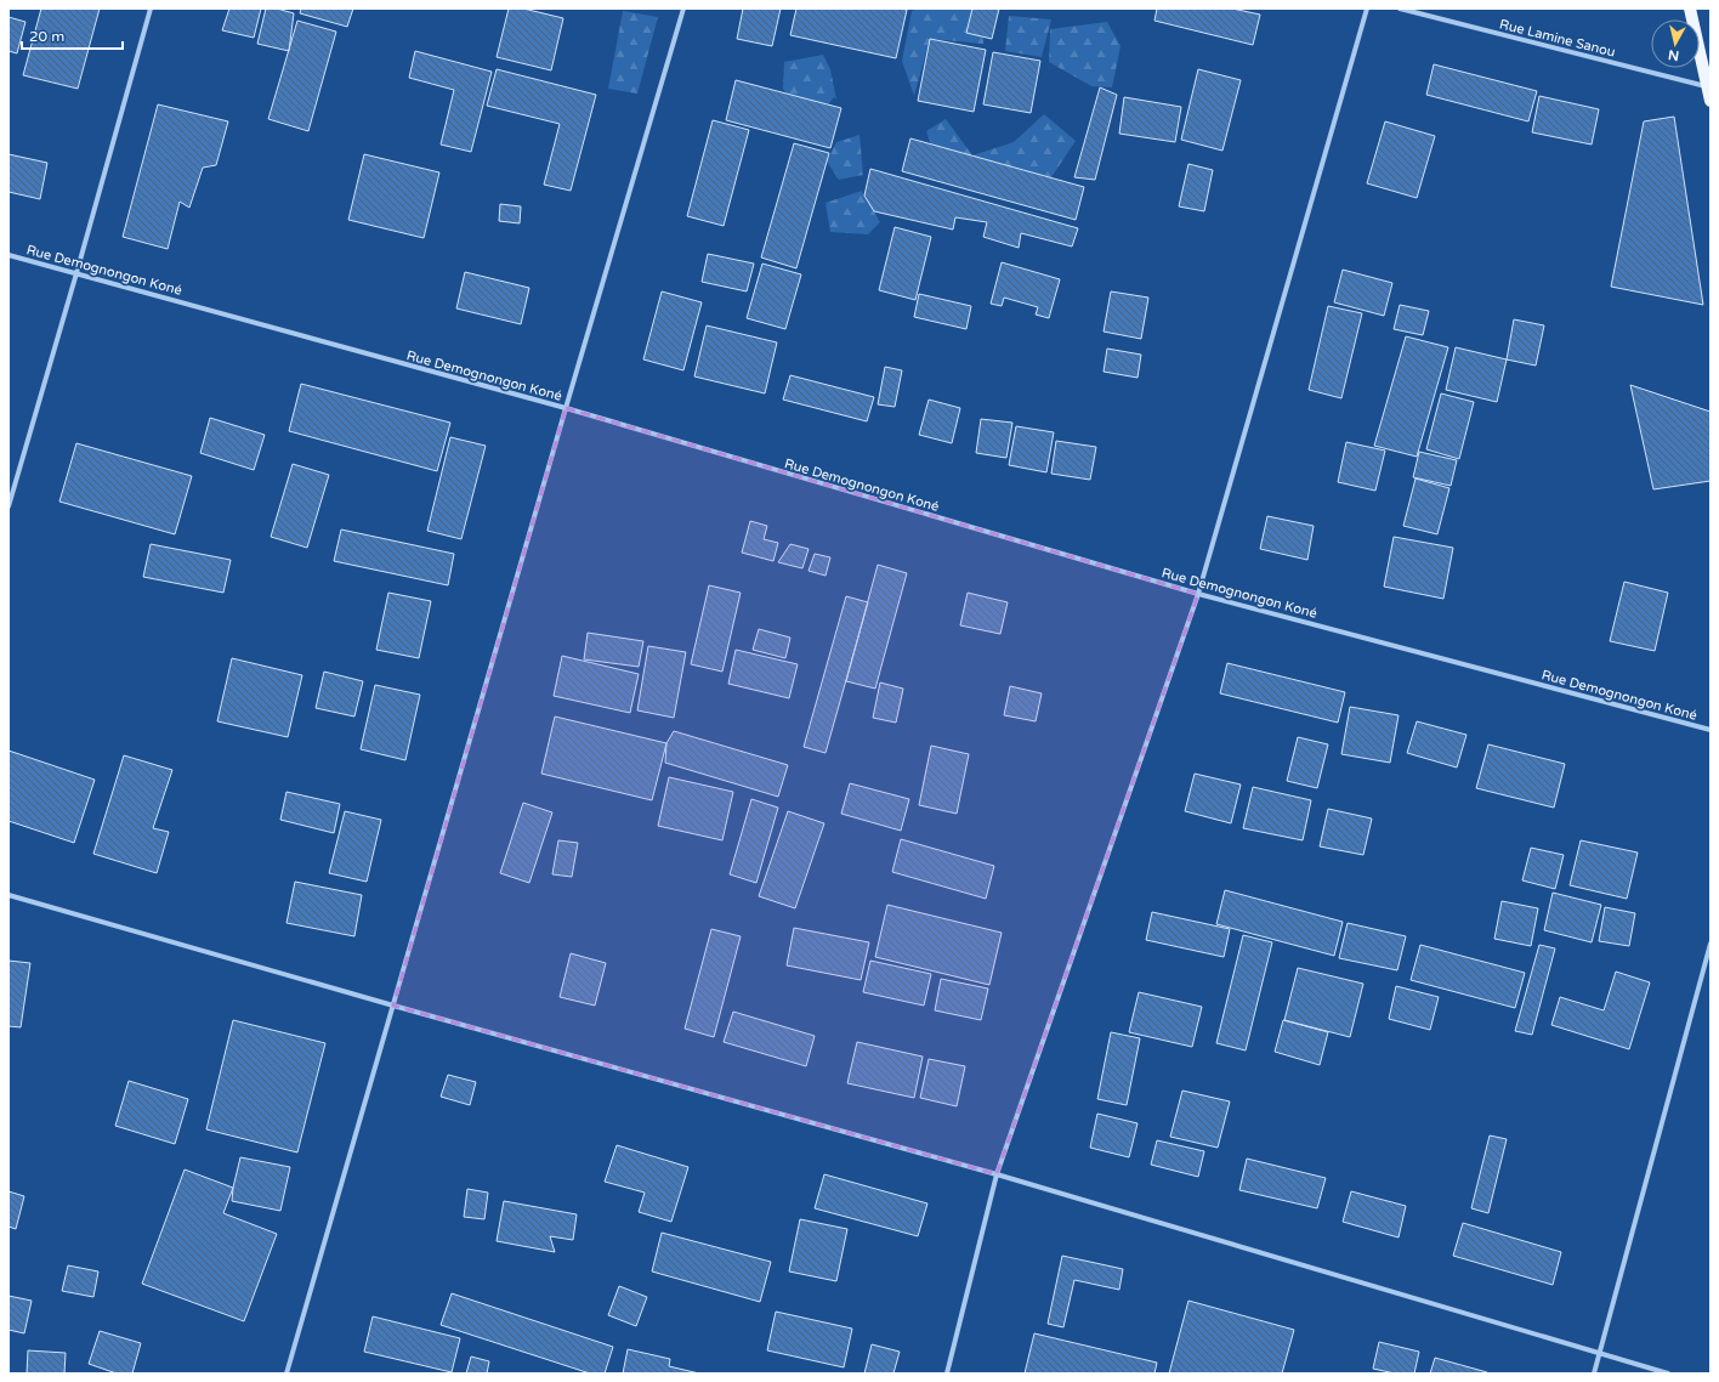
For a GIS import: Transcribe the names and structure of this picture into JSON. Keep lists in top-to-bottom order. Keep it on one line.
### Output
{"streets":{"street":["Rue Lamine Sanou","Rue Demognongon Koné"]},"scale_bar":"20 m","north":"bottom"}
